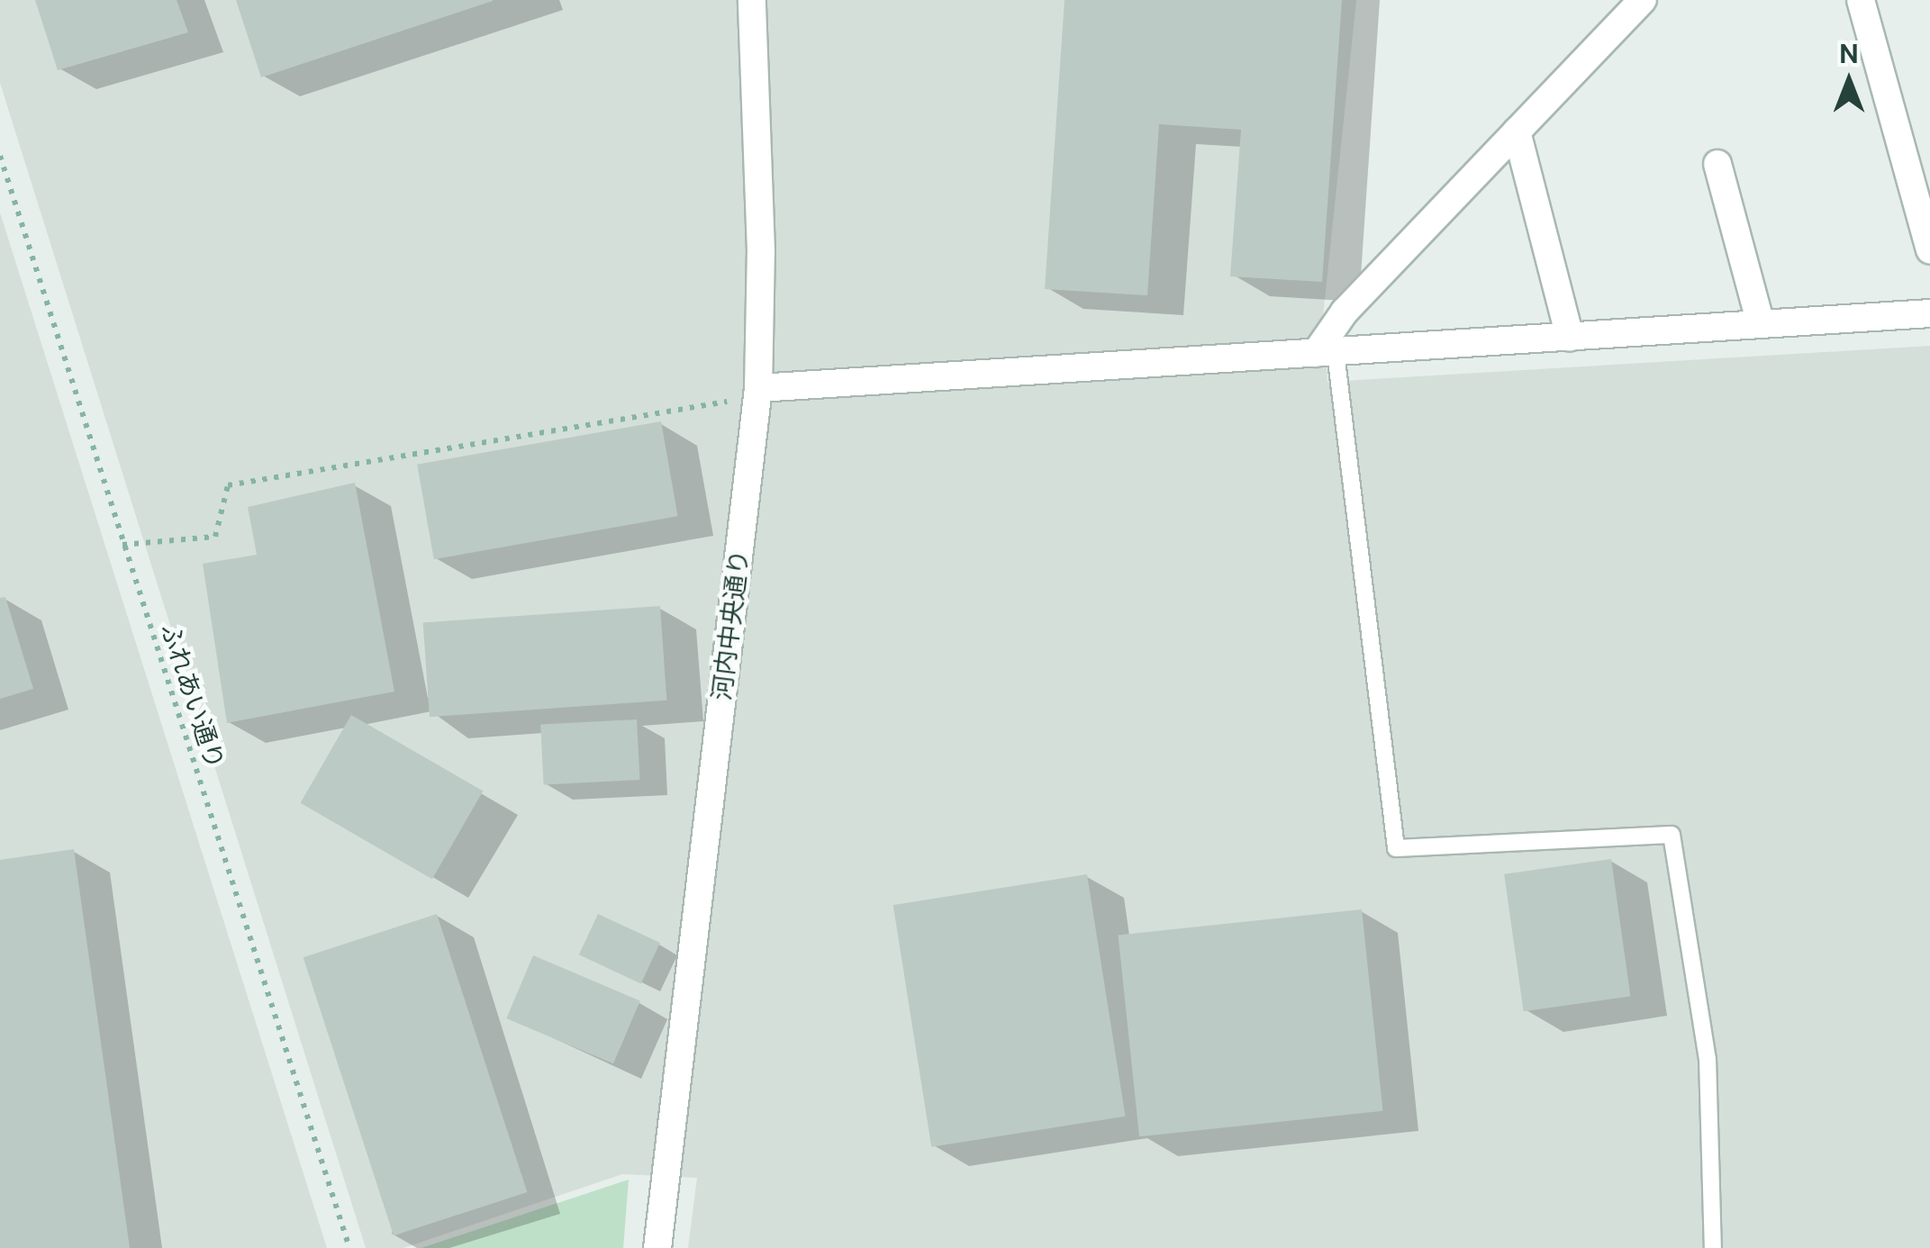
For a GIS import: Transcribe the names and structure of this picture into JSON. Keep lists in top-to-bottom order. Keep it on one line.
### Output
{"streets":{"street":["河内中央通り"],"path":["ふれあい通り"]},"north":"top"}
